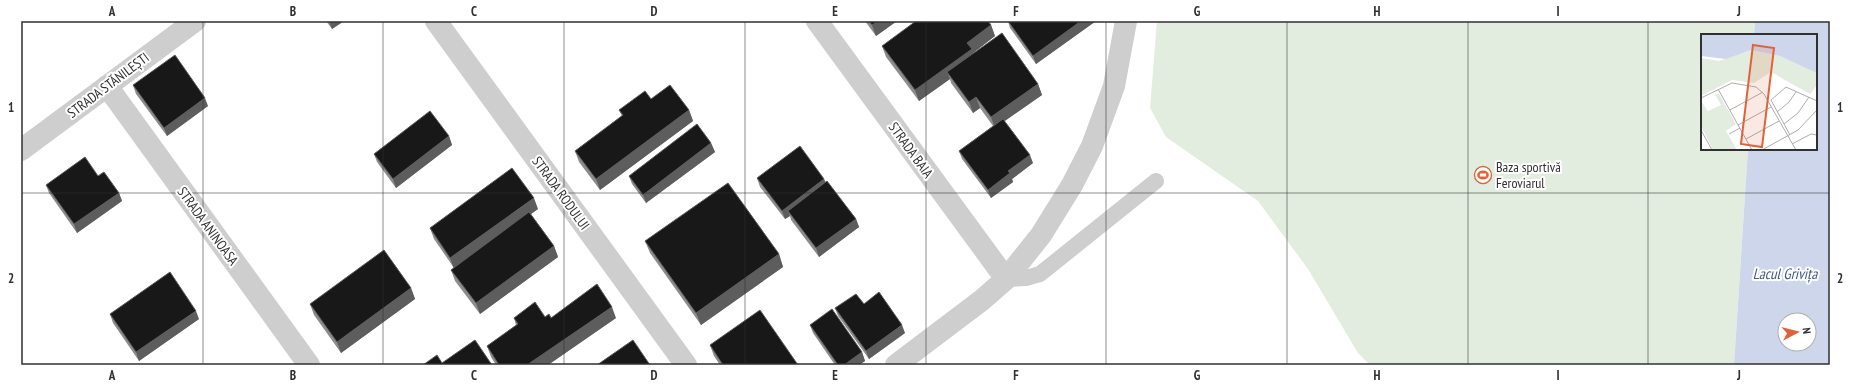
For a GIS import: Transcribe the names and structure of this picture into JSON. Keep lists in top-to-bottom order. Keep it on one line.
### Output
{"streets":{"street":["STRADA STĂNILEȘTI","STRADA BAIA","STRADA RODULUI","STRADA ANINOASA"]},"crossings":[["STRADA STĂNILEȘTI","STRADA ANINOASA"]],"water":["Lacul Grivița"],"places":{"sports":["Baza sportivă Feroviarul"]},"north":"right","grid":{"columns":["A","B","C","D","E","F","G","H","I","J"],"rows":["1","2"]}}
